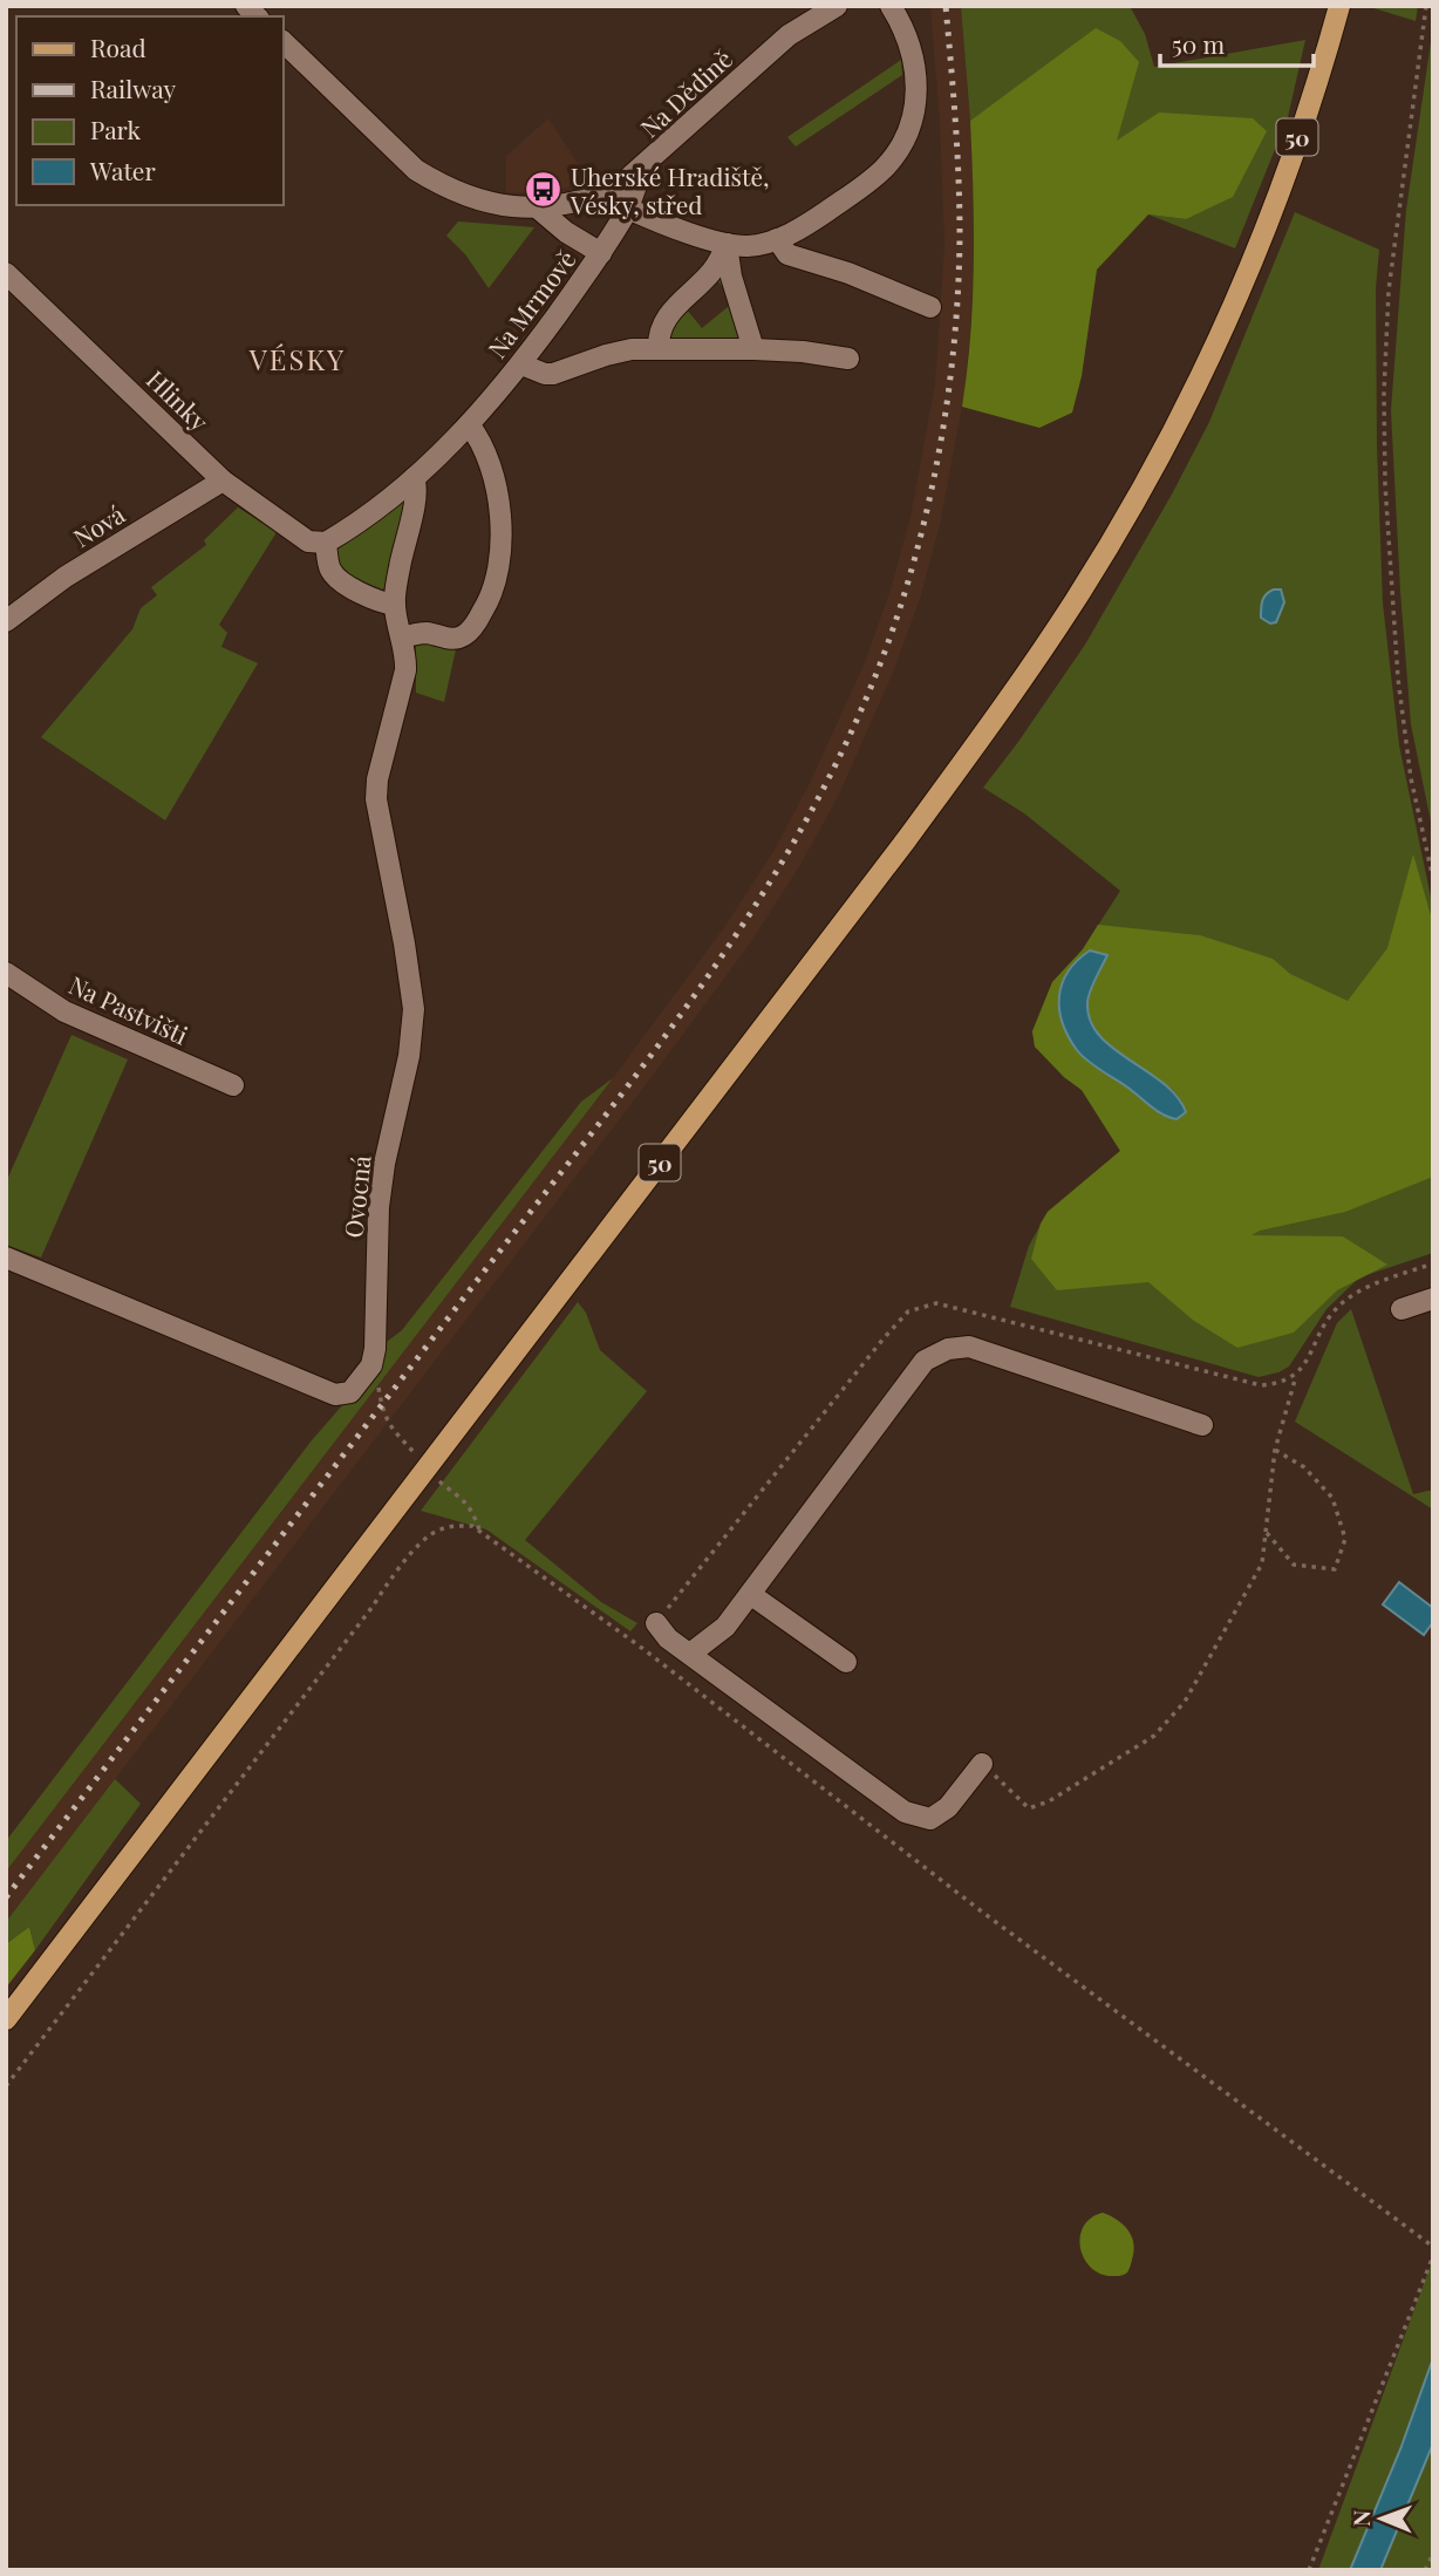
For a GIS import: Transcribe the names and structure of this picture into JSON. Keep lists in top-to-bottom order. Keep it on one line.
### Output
{"streets":{"main road":["50"],"street":["Na Dědině","Na Mrmově","Hlinky","Nová","Na Pastvišti","Ovocná"]},"crossings":[["Na Dědině","Na Mrmově"],["Na Mrmově","Hlinky"],["Hlinky","Nová"]],"districts":["VÉSKY"],"places":{"bus stop":["Uherské Hradiště, Vésky, střed"]},"legend":["Road","Railway","Park","Water"],"scale_bar":"50 m","north":"left"}
